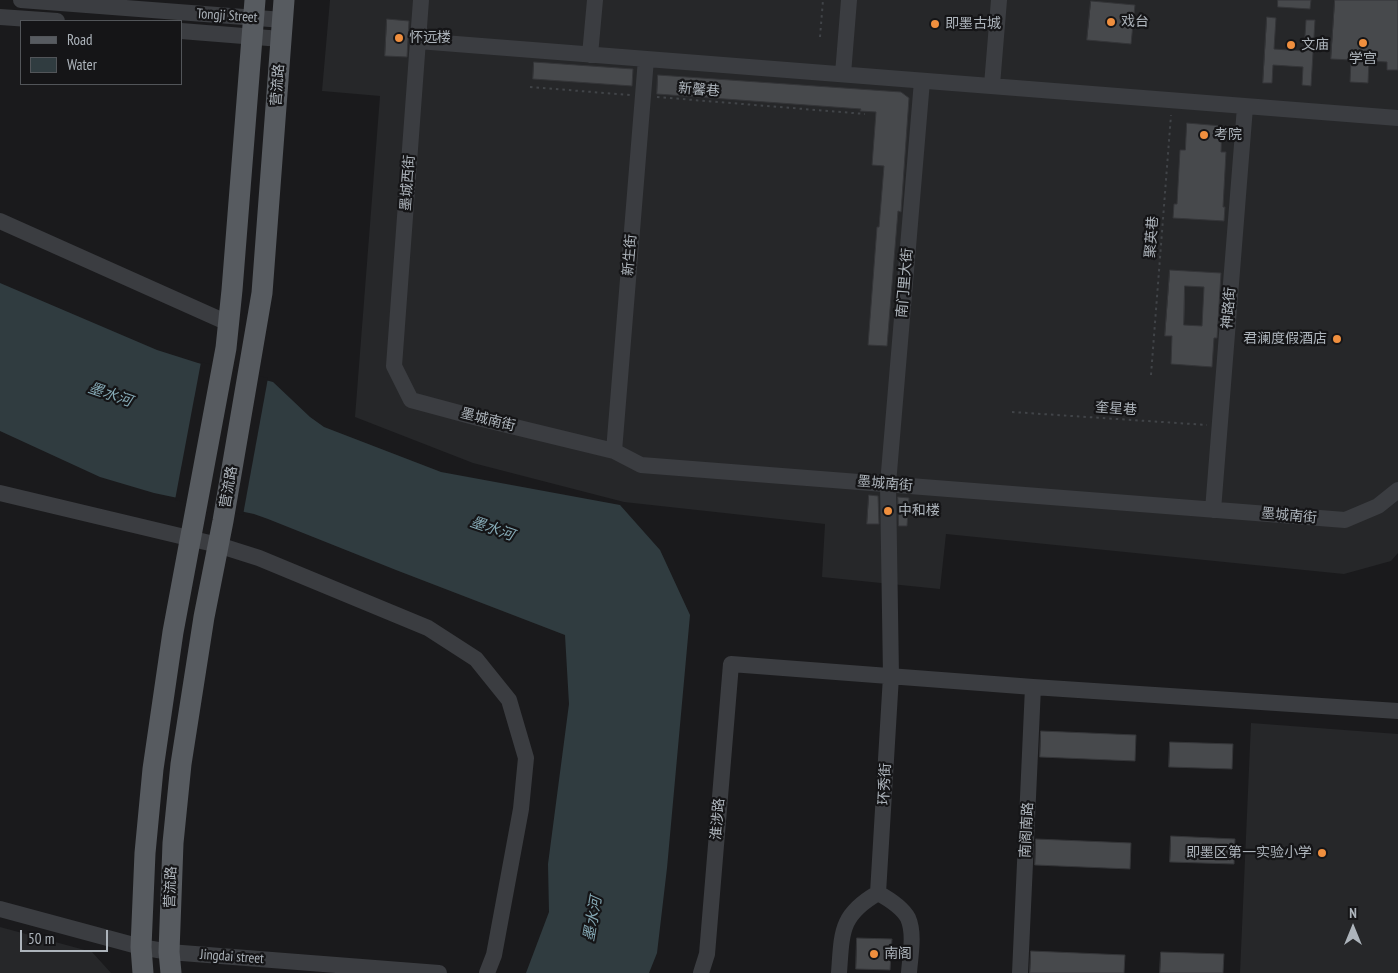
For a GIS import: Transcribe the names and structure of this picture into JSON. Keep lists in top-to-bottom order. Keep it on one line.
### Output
{"streets":{"main road":["营流路"],"street":["Tongji Street","墨城西街","新生街","南门里大街","神路街","墨城南街","环秀街","淮涉路","南阁南路","Jingdai street"],"path":["新馨巷","聚英巷","奎星巷"]},"crossings":[["Tongji Street","营流路"],["营流路","Jingdai street"],["新馨巷","新生街"],["墨城西街","墨城南街"],["新生街","墨城南街"],["南门里大街","墨城南街"],["南门里大街","环秀街"],["南门里大街","淮涉路"],["神路街","奎星巷"],["神路街","墨城南街"],["环秀街","淮涉路"]],"water":["墨水河"],"places":["戏台","即墨古城","怀远楼","学宫","文庙","考院","君澜度假酒店","中和楼","即墨区第一实验小学","南阁"],"legend":["Road","Water"],"scale_bar":"50 m","north":"top"}
